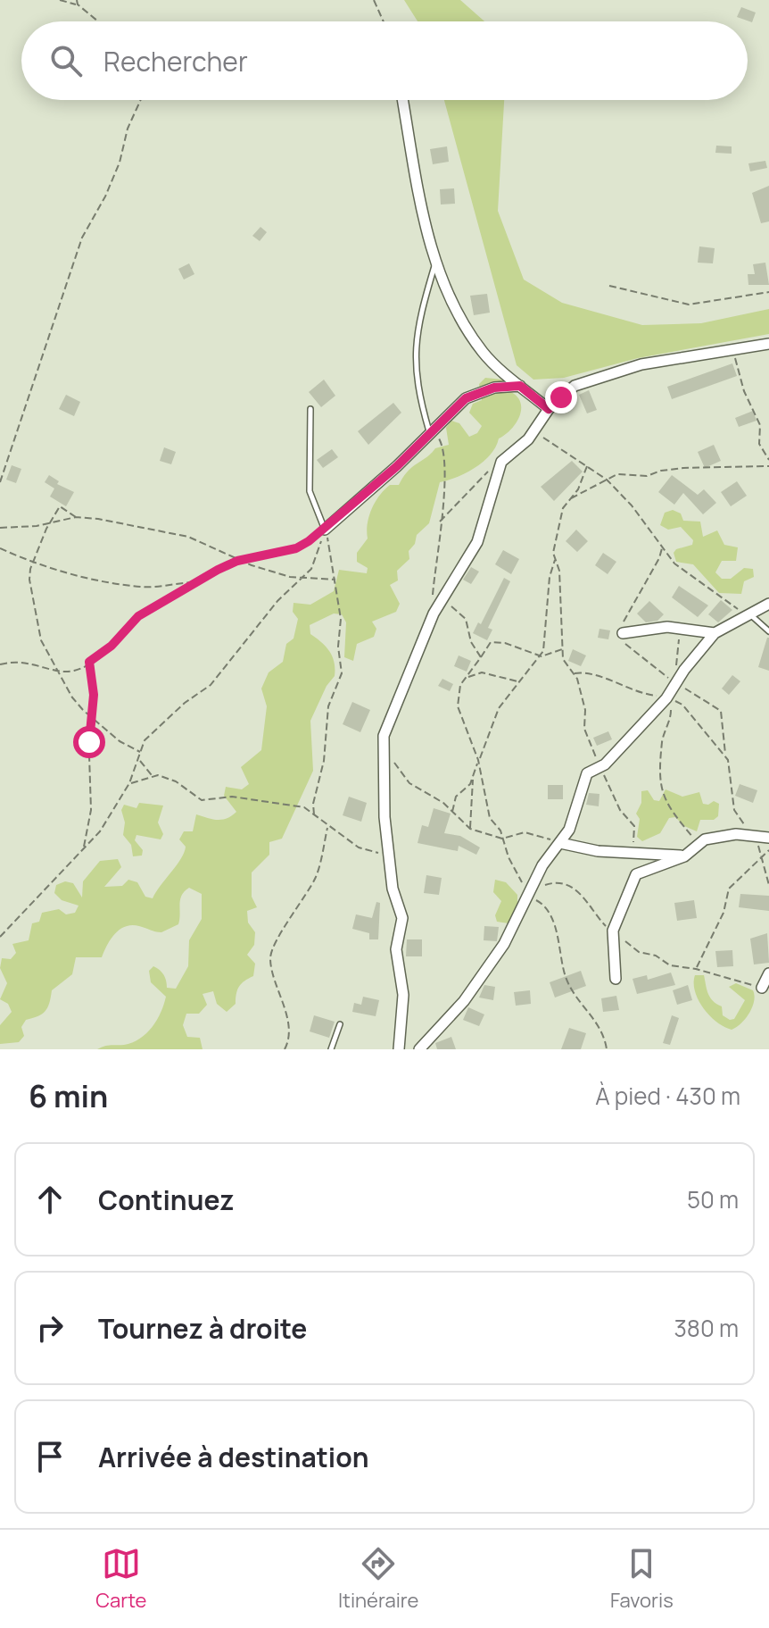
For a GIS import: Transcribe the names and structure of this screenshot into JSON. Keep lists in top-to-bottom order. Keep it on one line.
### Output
{"page":{"search":"Rechercher","heading":["6 min","À pied · 430 m"],"list":[["Continuez","50 m"],["Tournez à droite","380 m"],"Arrivée à destination"],"nav":["Carte","Itinéraire","Favoris"]}}
